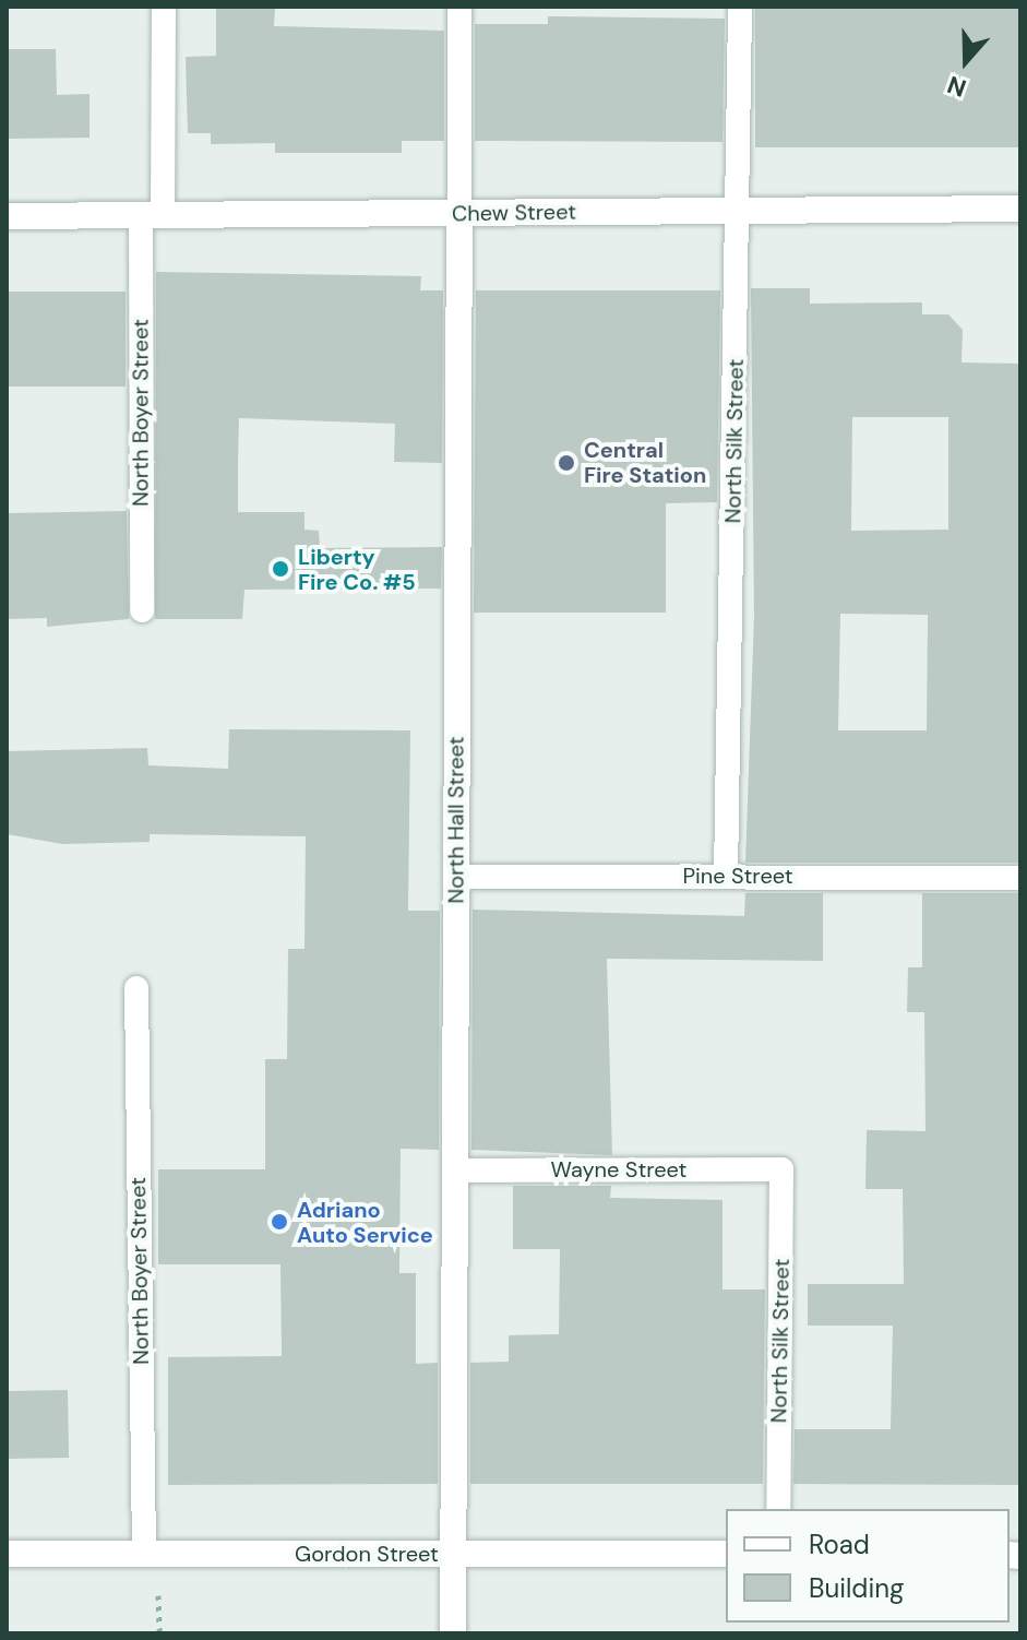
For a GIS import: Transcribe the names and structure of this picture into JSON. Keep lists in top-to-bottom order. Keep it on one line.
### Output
{"streets":{"street":["Chew Street","North Hall Street","Gordon Street"],"lane":["North Boyer Street","North Silk Street","Pine Street","Wayne Street"]},"crossings":[["Chew Street","North Boyer Street"],["Chew Street","North Silk Street"],["Chew Street","North Hall Street"],["North Boyer Street","Gordon Street"],["North Silk Street","Pine Street"],["North Silk Street","Wayne Street"],["North Hall Street","Pine Street"],["North Hall Street","Wayne Street"],["North Hall Street","Gordon Street"]],"places":["Central Fire Station","Liberty Fire Co. #5","Adriano Auto Service"],"legend":["Road","Building"],"north":"bottom"}
